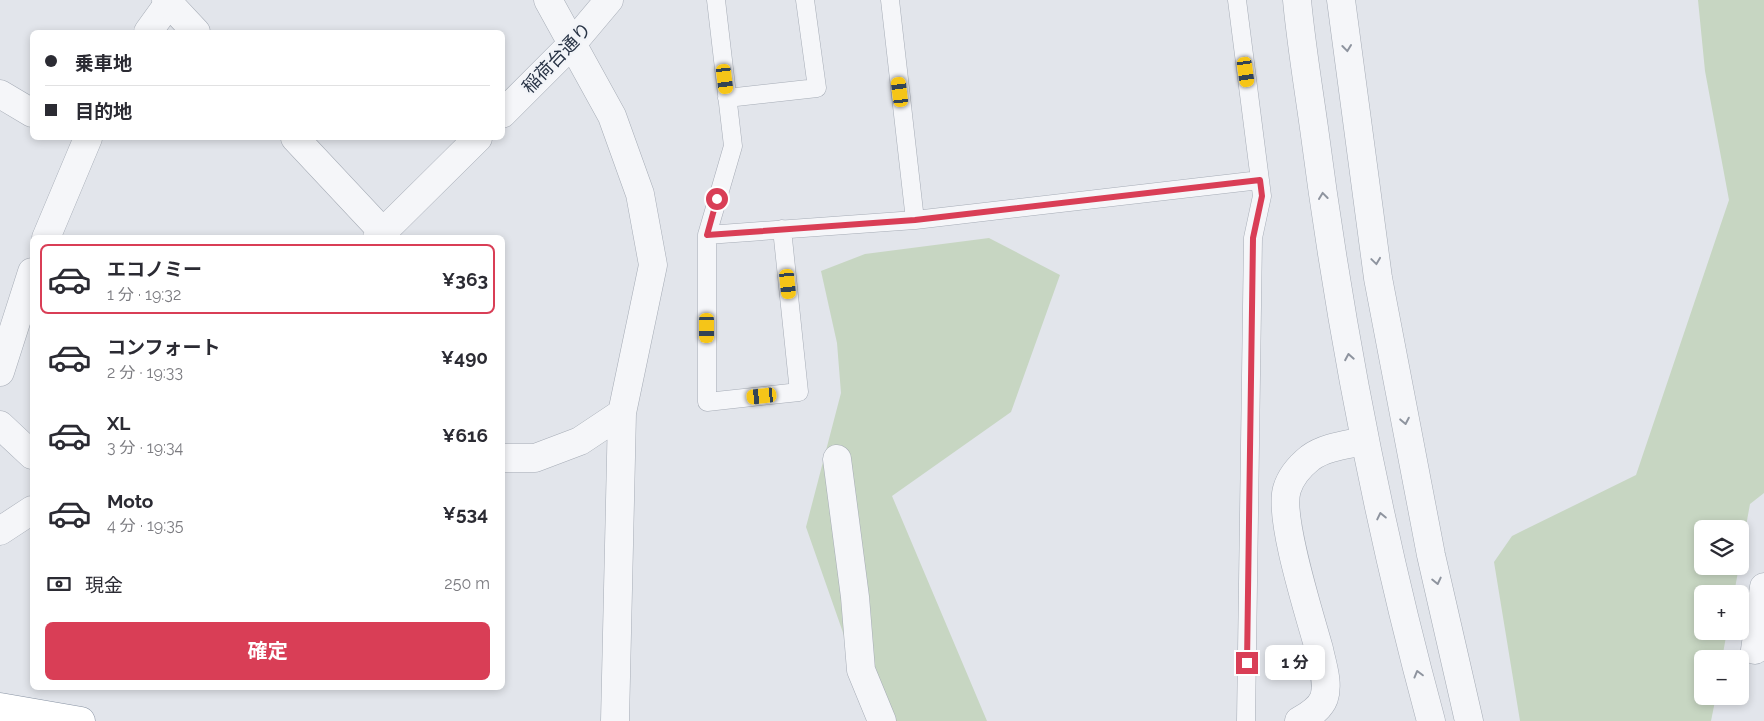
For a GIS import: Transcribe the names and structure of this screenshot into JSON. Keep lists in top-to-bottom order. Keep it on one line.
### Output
{"streets":{"street":["稲荷台通り"]},"page":{"banner":["乗車地","目的地"],"list":[{"name":"エコノミー","note":"1 分 · 19:32","value":"¥363"},{"name":"コンフォート","note":"2 分 · 19:33","value":"¥490"},{"name":"XL","note":"3 分 · 19:34","value":"¥616"},{"name":"Moto","note":"4 分 · 19:35","value":"¥534"}],"map_buttons":["+","−"],"pay":["現金","250 m"],"buttons":"確定","bubble":"1 分"}}
